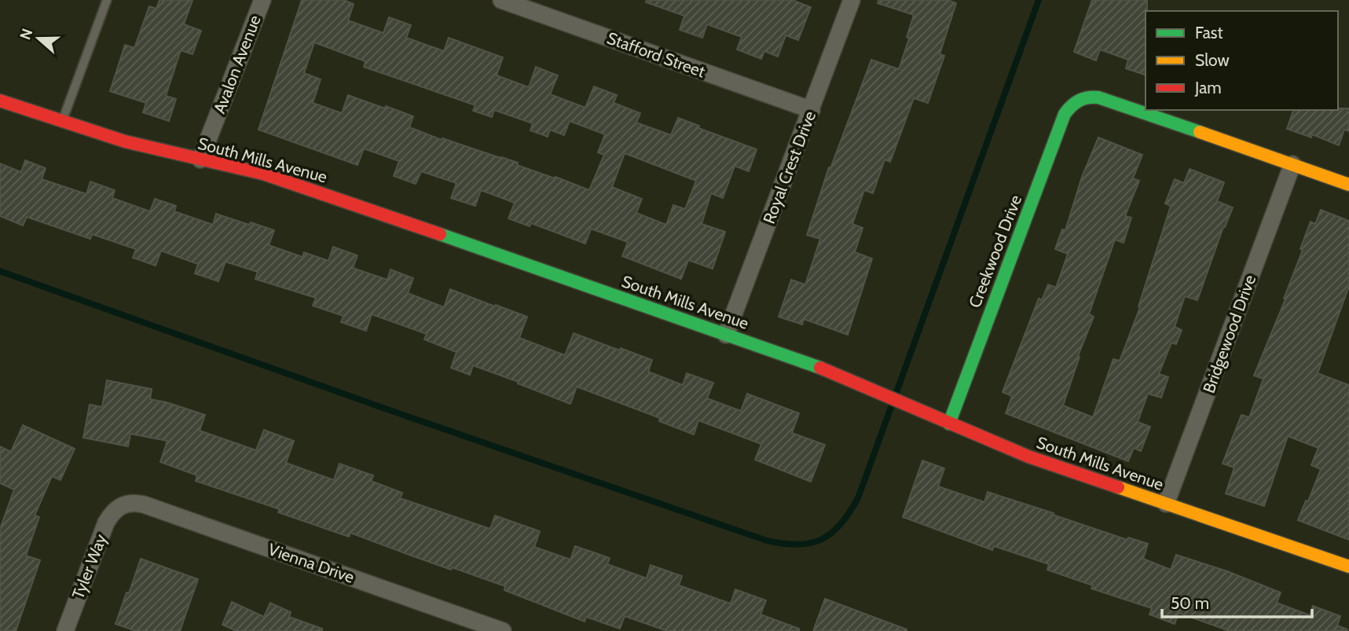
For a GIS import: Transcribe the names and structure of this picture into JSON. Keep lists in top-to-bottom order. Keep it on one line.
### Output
{"streets":{"street":["Stafford Street","Avalon Avenue","South Mills Avenue","Royal Crest Drive","Creekwood Drive","Bridgewood Drive","Vienna Drive","Tyler Way"]},"crossings":[["Stafford Street","Royal Crest Drive"],["Avalon Avenue","South Mills Avenue"],["South Mills Avenue","Royal Crest Drive"],["South Mills Avenue","Creekwood Drive"],["South Mills Avenue","Bridgewood Drive"],["Creekwood Drive","Bridgewood Drive"],["Vienna Drive","Tyler Way"]],"legend":["Fast","Slow","Jam"],"scale_bar":"50 m","north":"left"}
